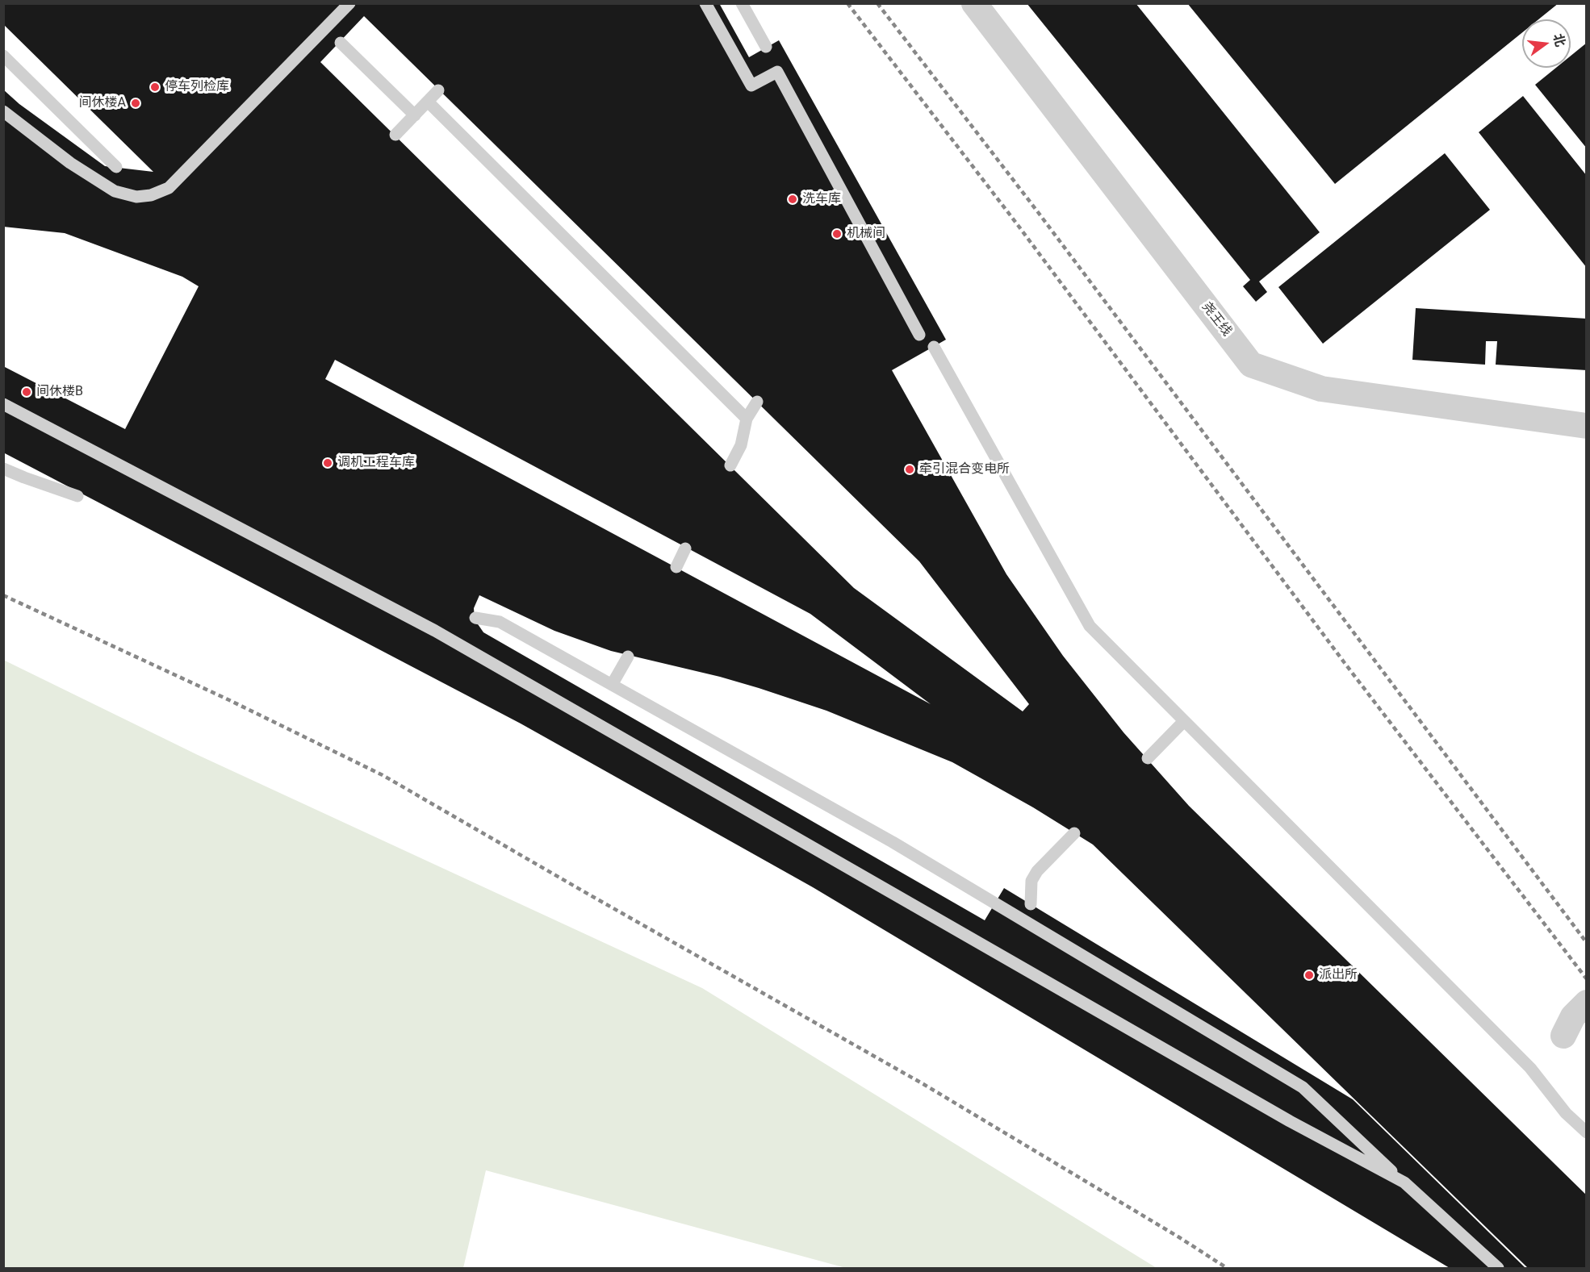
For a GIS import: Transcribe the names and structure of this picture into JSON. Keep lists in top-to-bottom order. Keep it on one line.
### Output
{"streets":{"street":["尧王线"]},"places":["停车列检库","间休楼A","洗车库","机械间","间休楼B","调机工程车库","牵引混合变电所","派出所"],"north":"right"}
